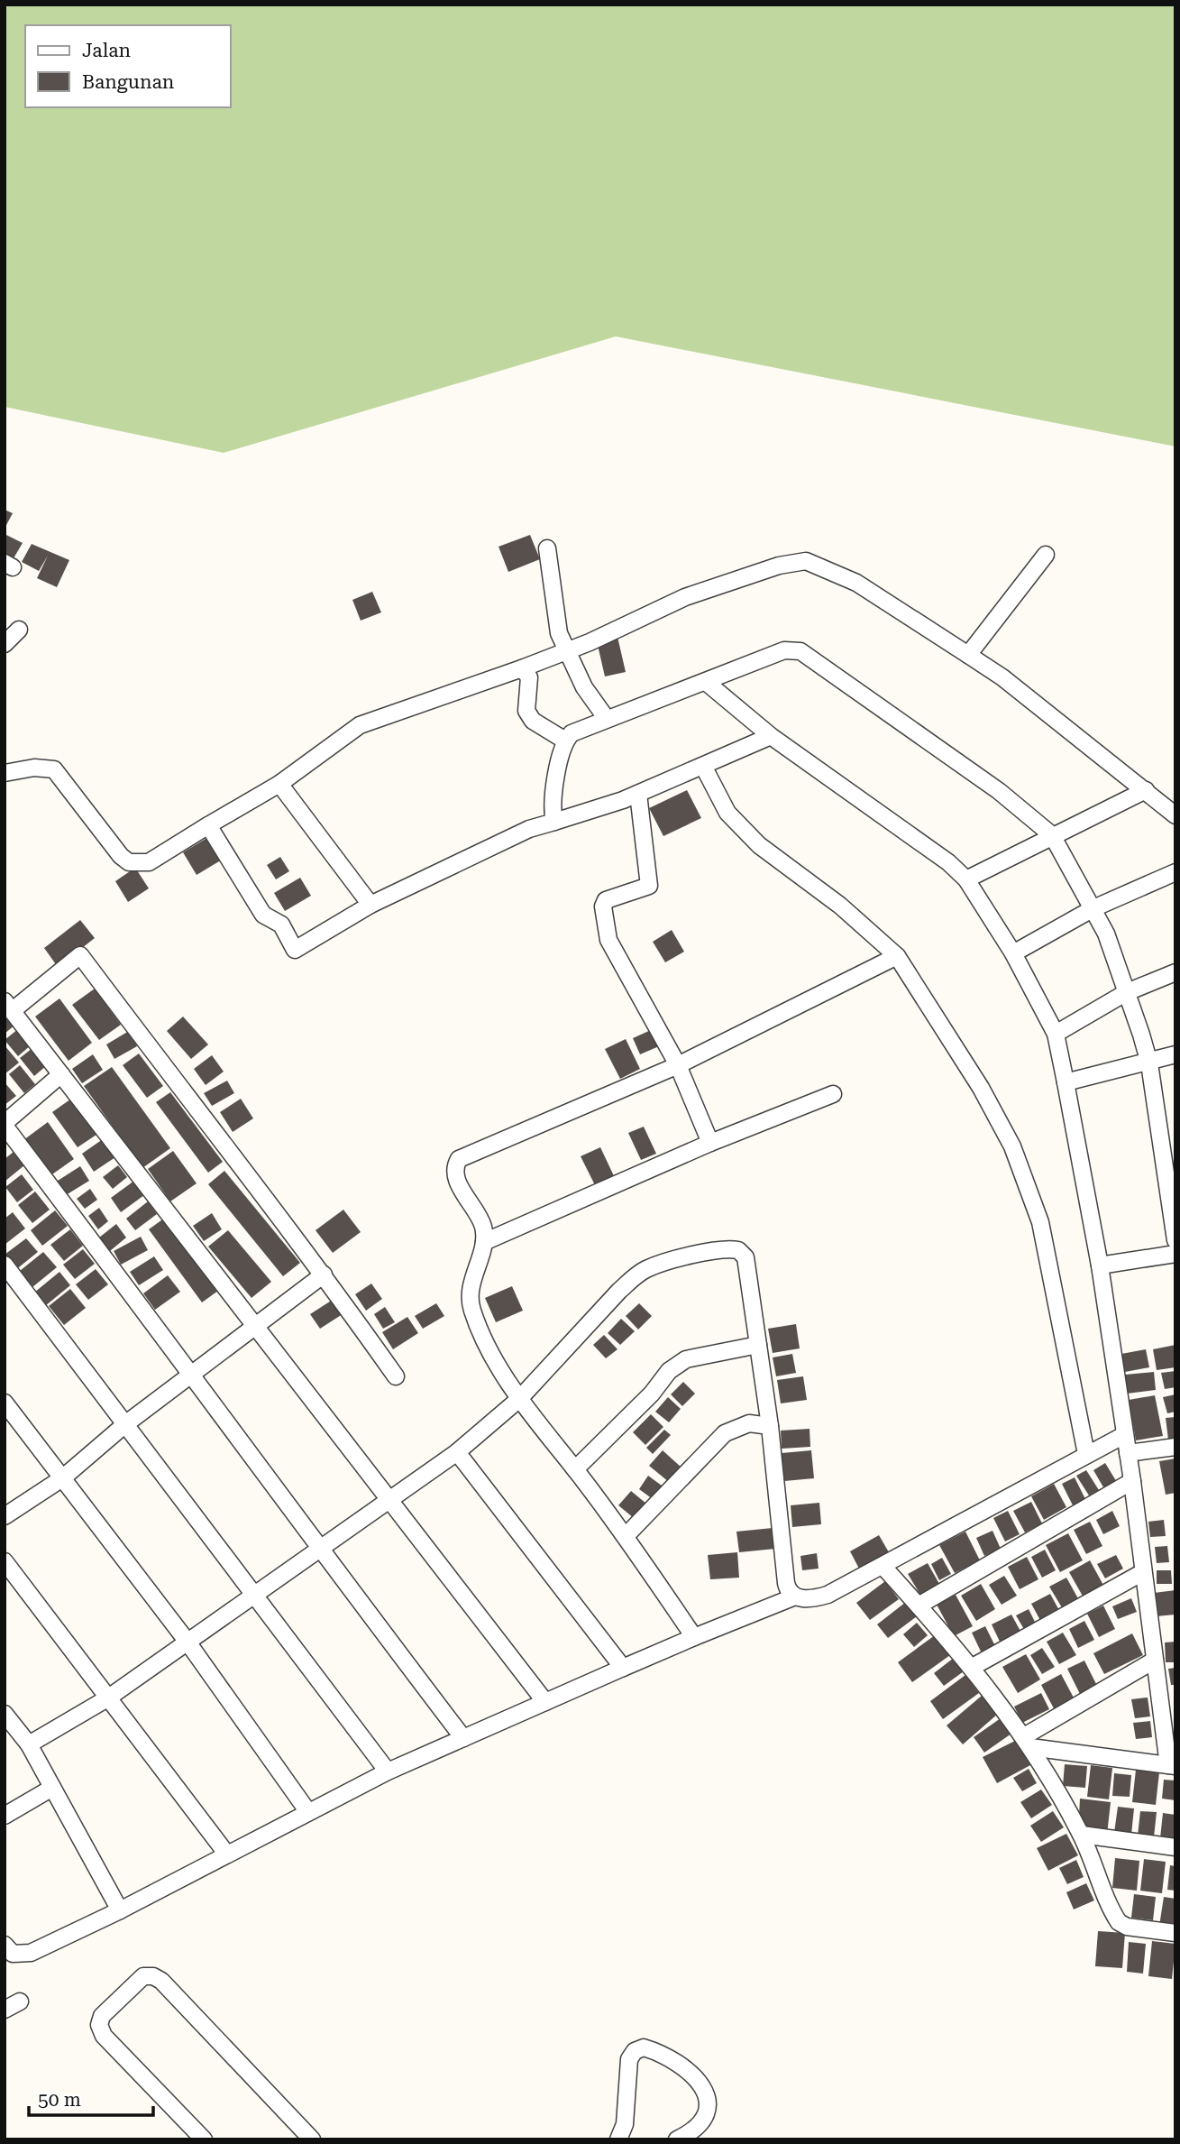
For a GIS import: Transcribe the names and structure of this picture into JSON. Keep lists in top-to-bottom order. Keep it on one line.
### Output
{"legend":["Jalan","Bangunan"],"scale_bar":"50 m"}
